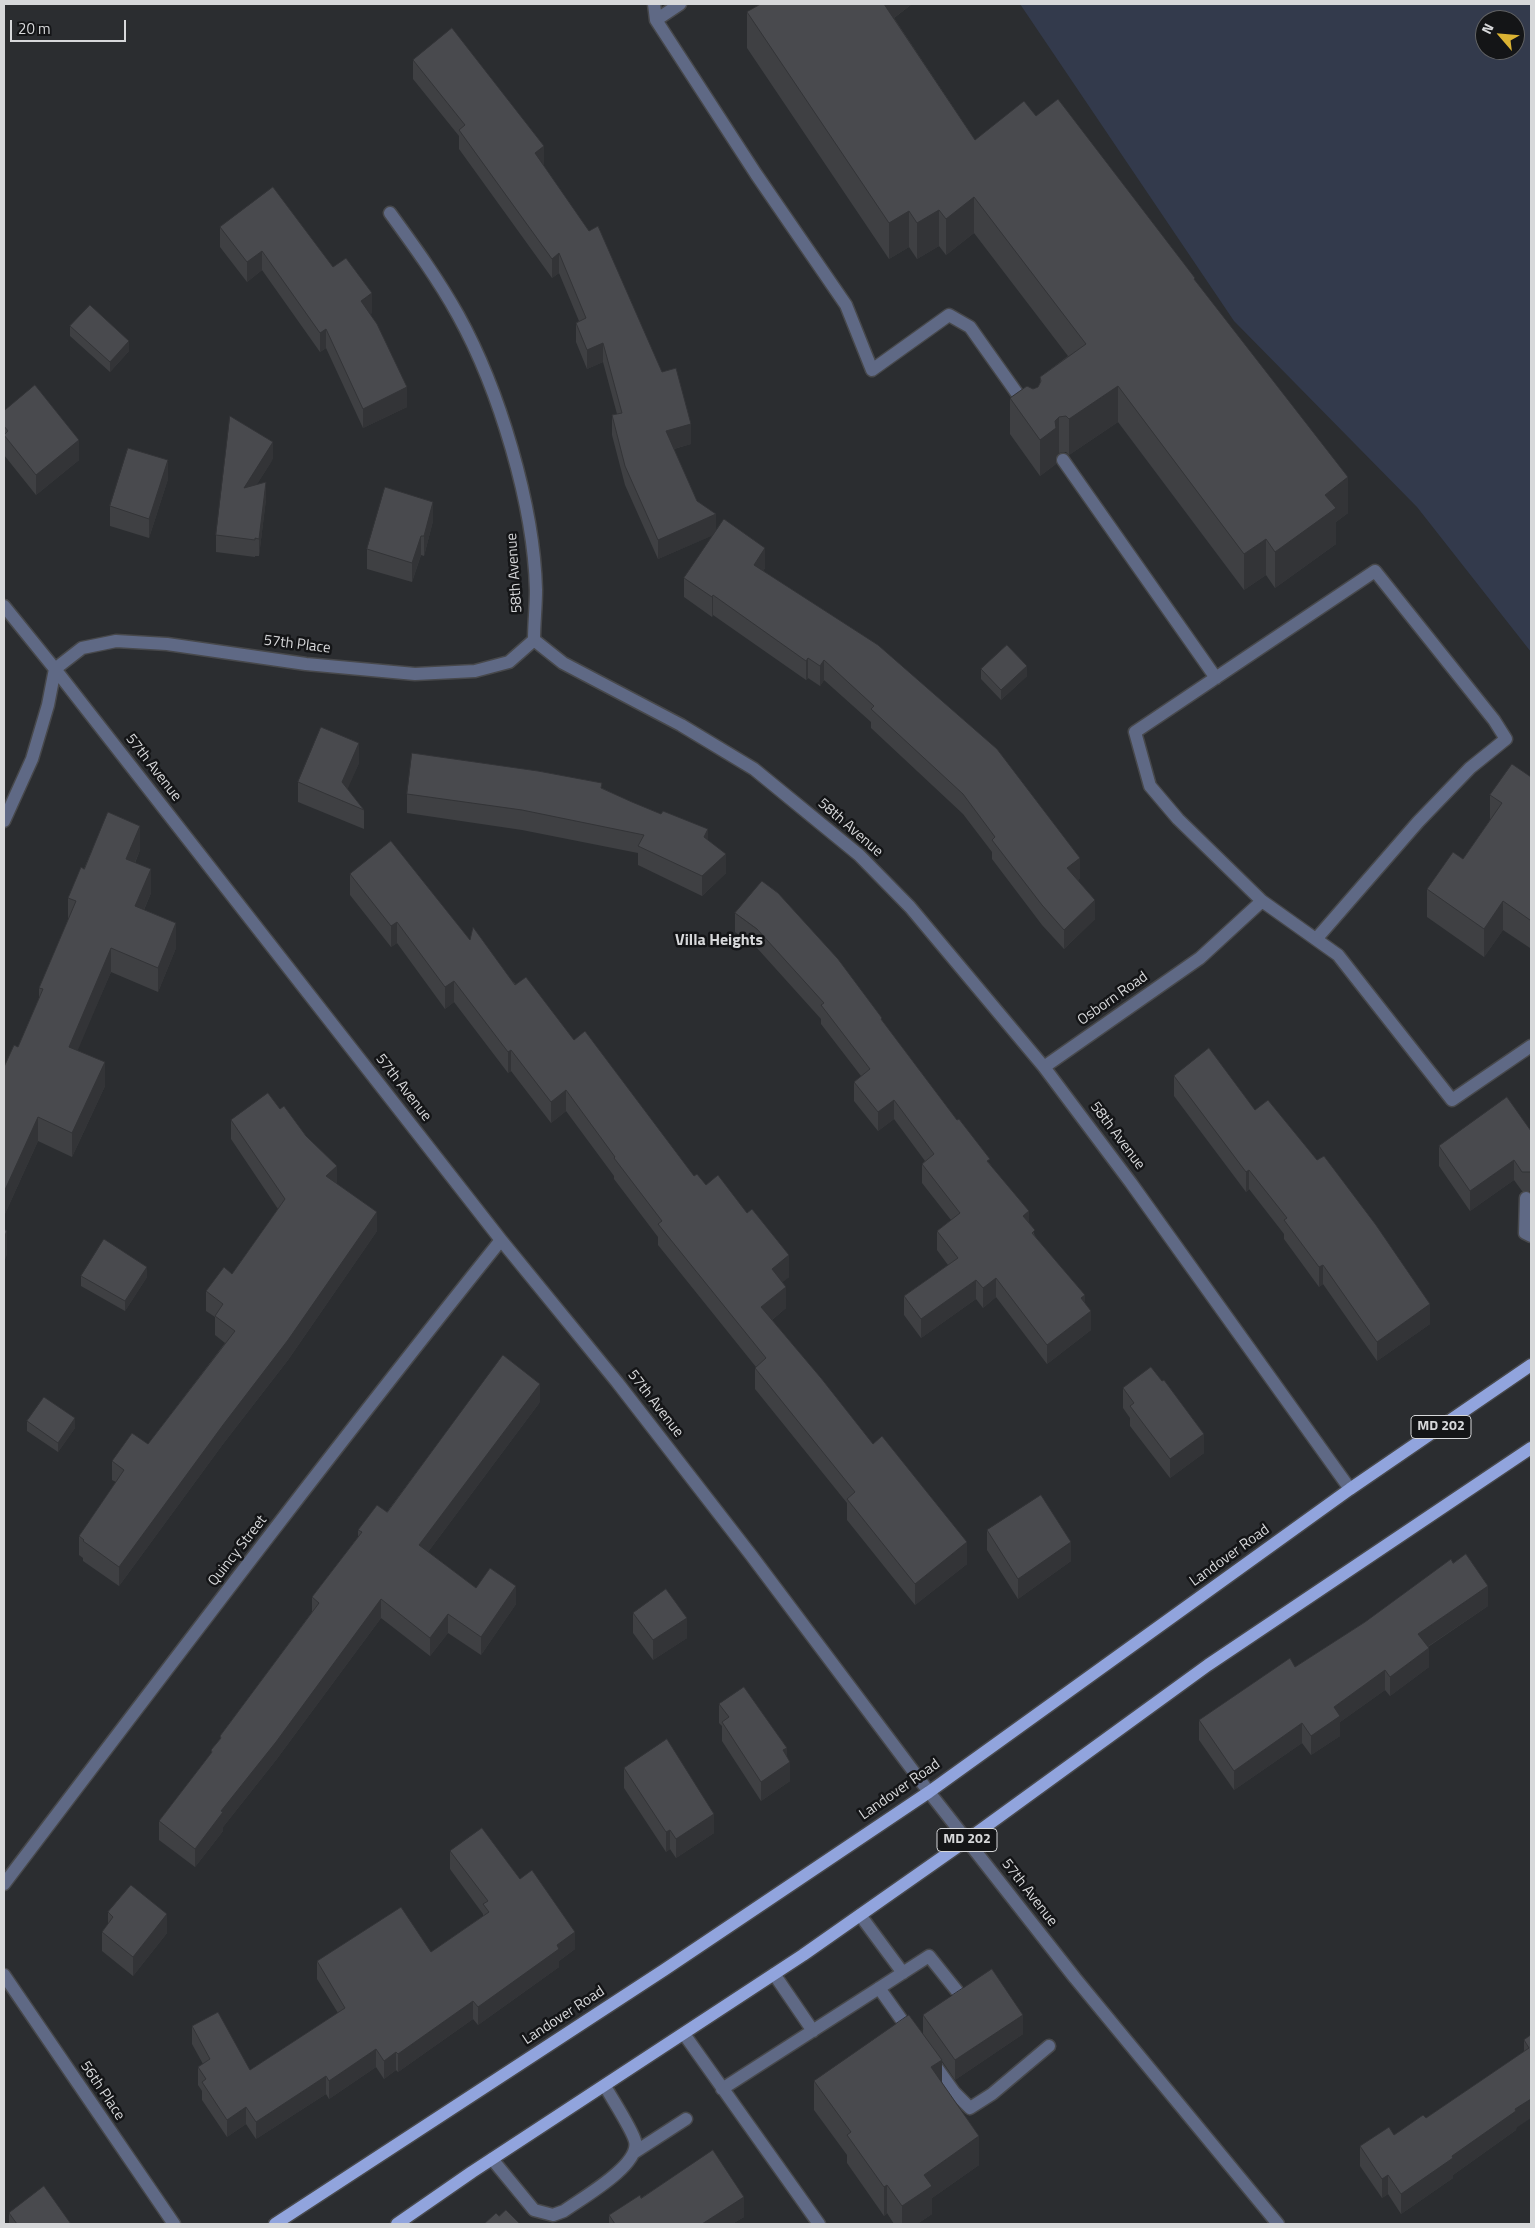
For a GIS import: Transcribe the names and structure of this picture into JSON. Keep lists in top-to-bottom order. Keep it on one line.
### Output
{"streets":{"main road":["MD 202","Landover Road"],"street":["58th Avenue","57th Place","57th Avenue","Osborn Road","Quincy Street","56th Place"]},"crossings":[["58th Avenue","57th Place"],["58th Avenue","Osborn Road"],["58th Avenue","Landover Road"],["57th Place","57th Avenue"],["57th Avenue","MD 202"],["57th Avenue","Quincy Street"],["57th Avenue","Landover Road"]],"districts":["Villa Heights"],"scale_bar":"20 m","north":"top left"}
